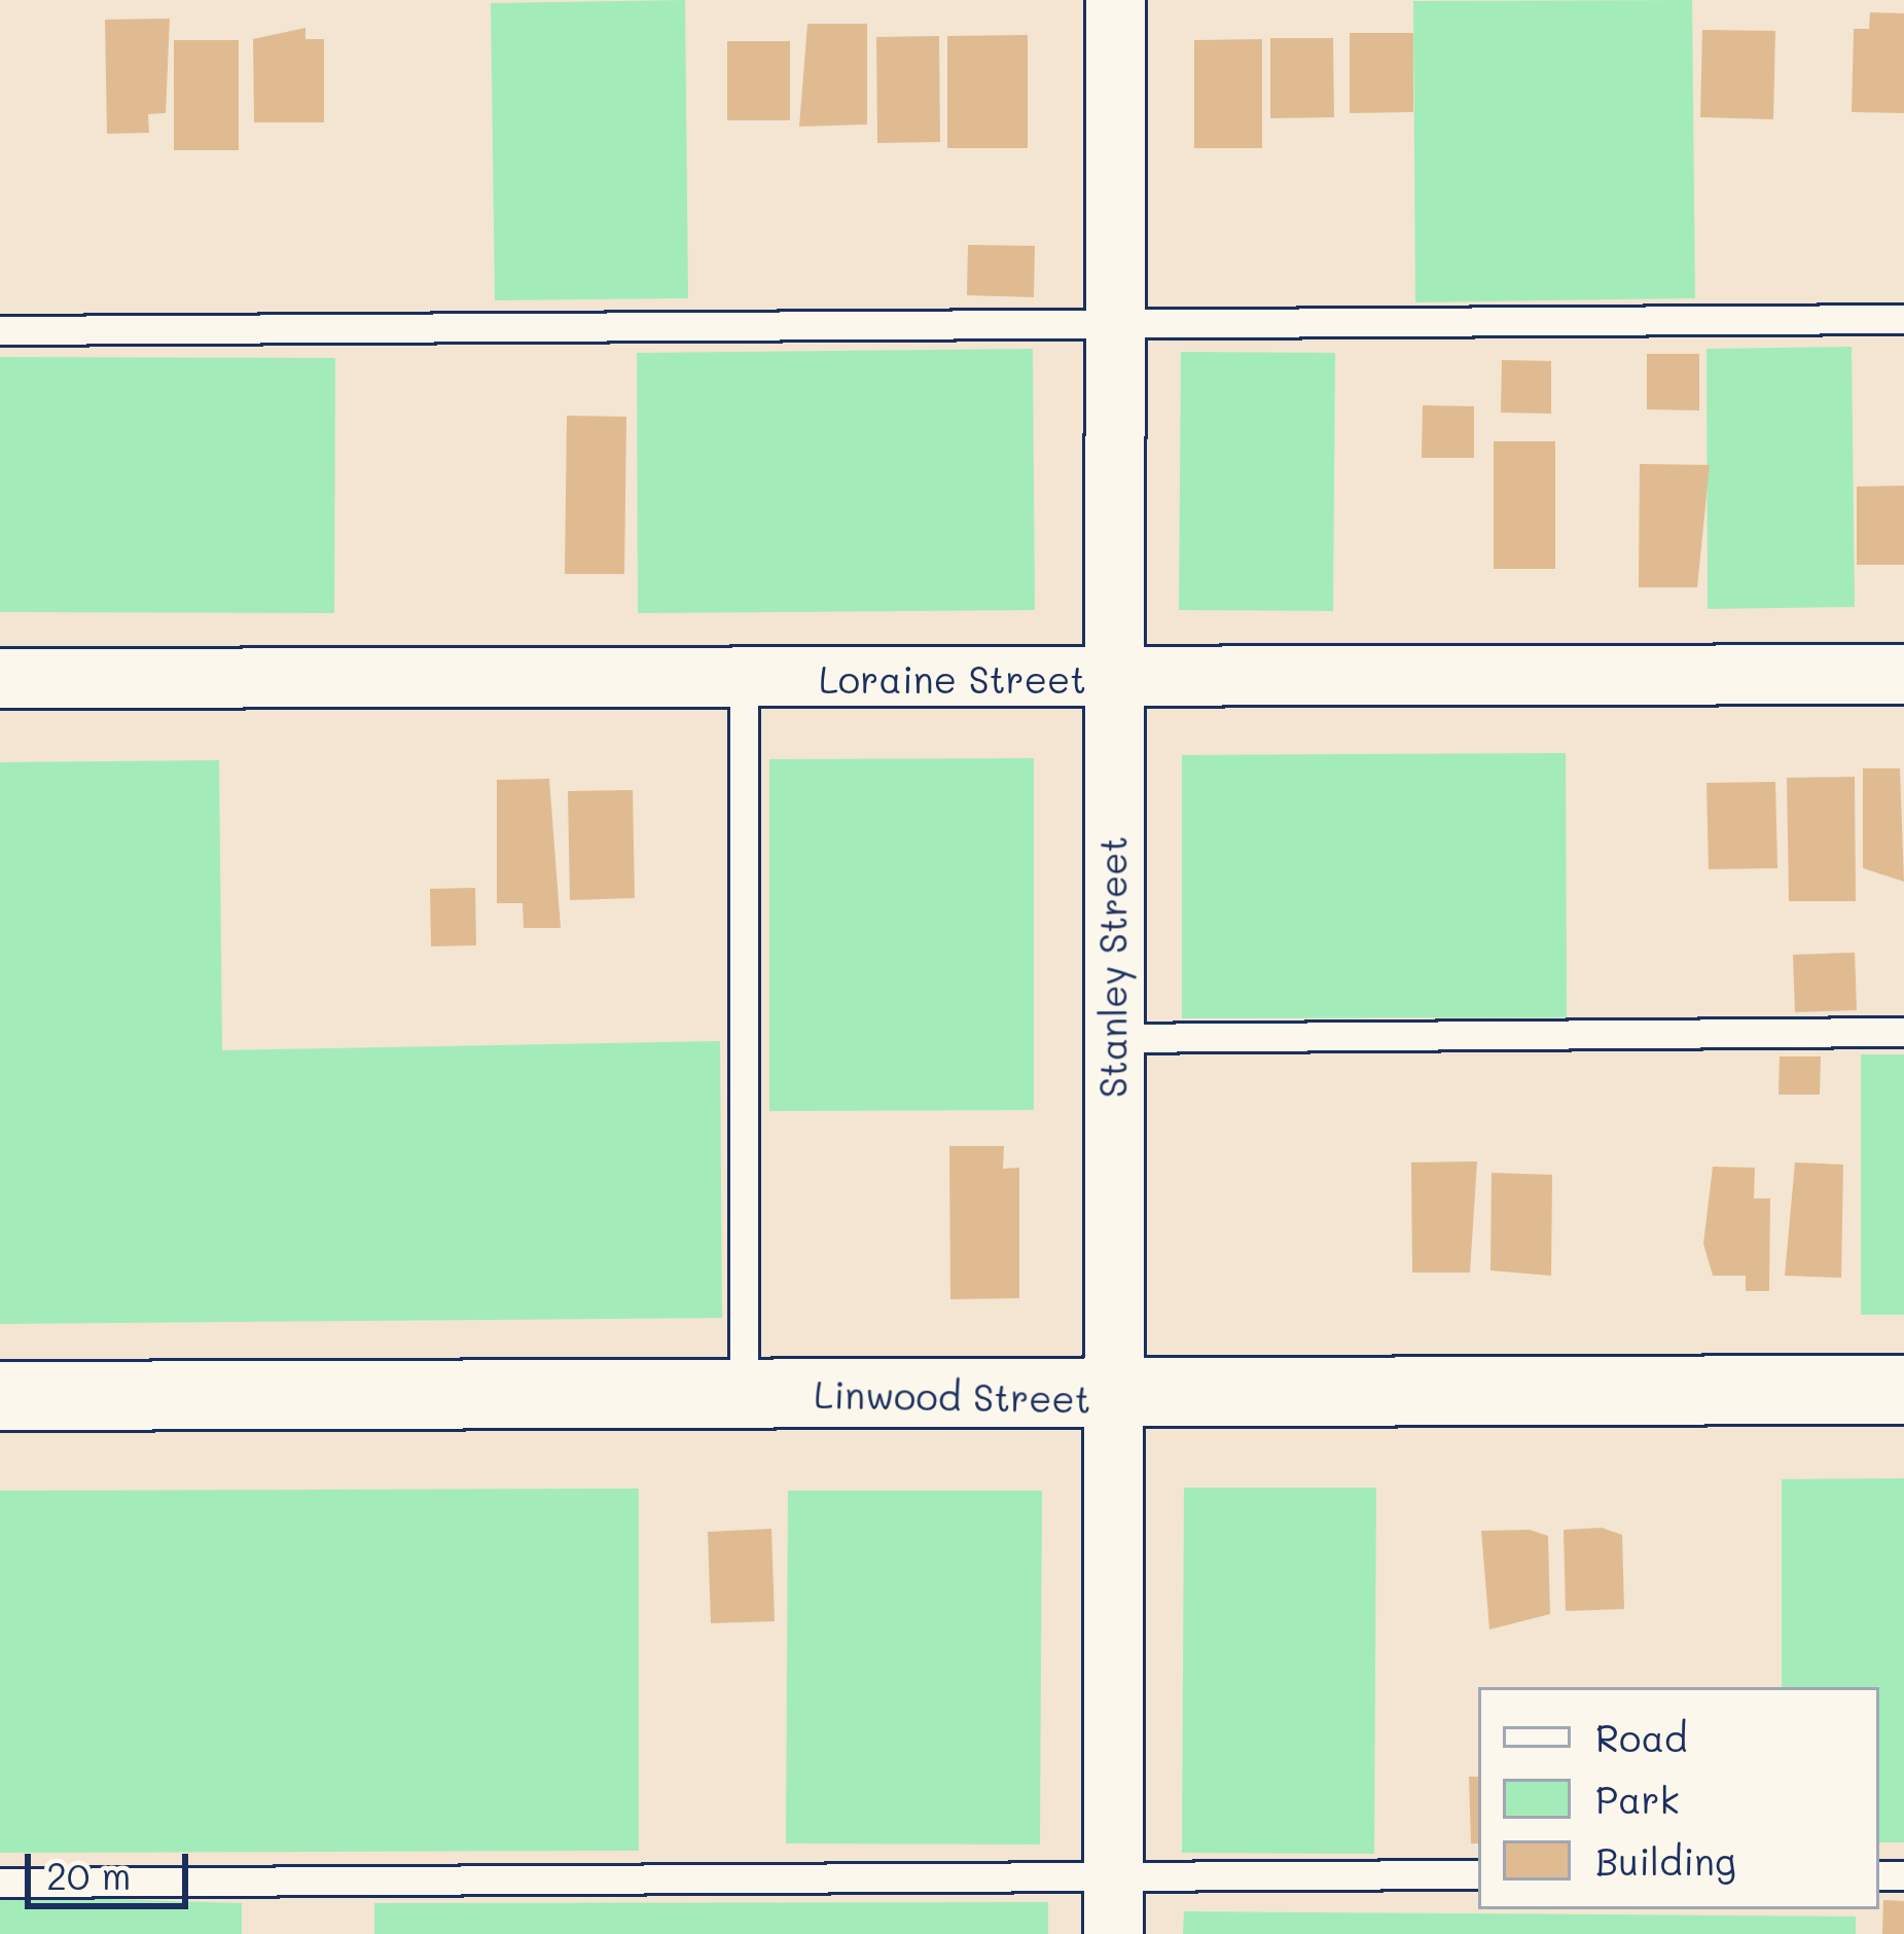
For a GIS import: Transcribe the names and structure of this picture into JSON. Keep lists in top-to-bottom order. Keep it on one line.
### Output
{"streets":{"street":["Loraine Street","Stanley Street","Linwood Street"]},"crossings":[["Loraine Street","Stanley Street"],["Stanley Street","Linwood Street"]],"legend":["Road","Park","Building"],"scale_bar":"20 m"}
